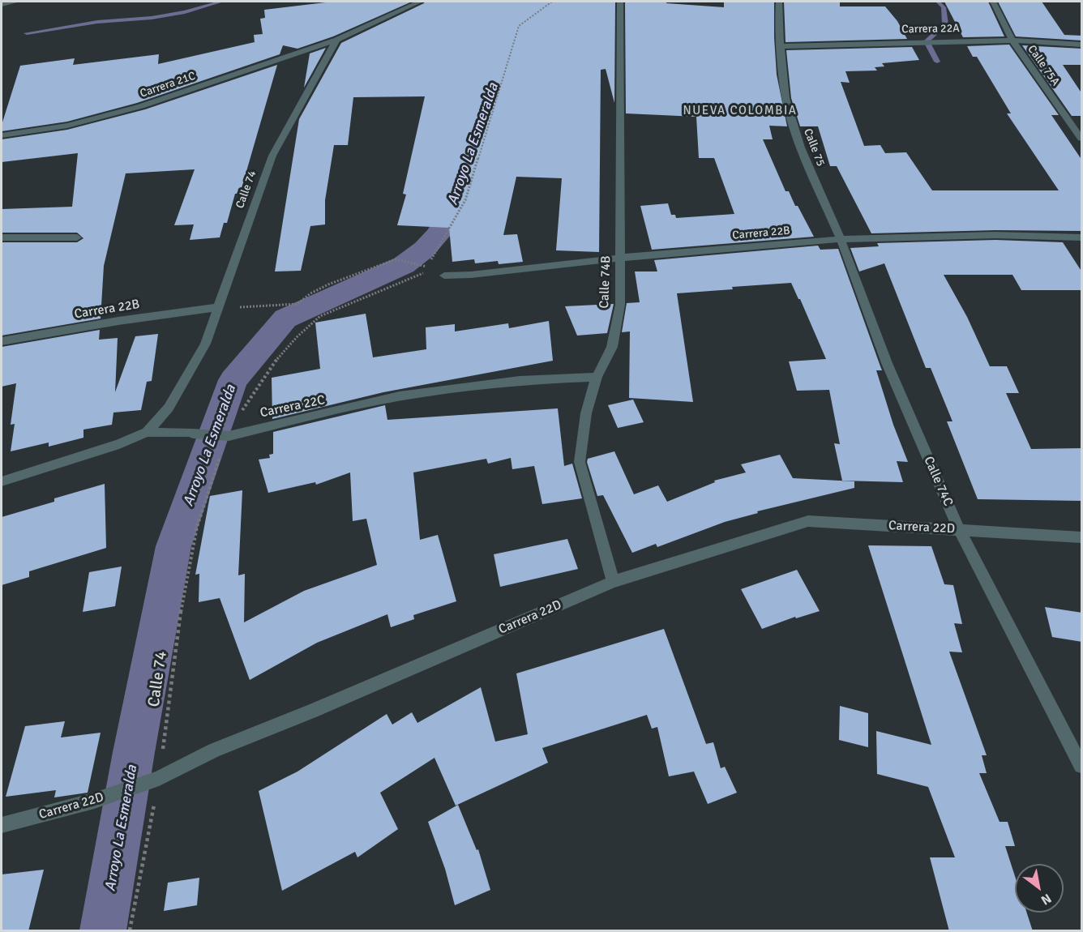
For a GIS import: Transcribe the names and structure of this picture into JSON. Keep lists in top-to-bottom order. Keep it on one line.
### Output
{"streets":{"street":["Carrera 22A","Calle 75A","Carrera 21C","Calle 75","Calle 74","Carrera 22B","Calle 74B","Carrera 22C","Calle 74C","Carrera 22D"]},"crossings":[["Carrera 22A","Calle 75A"],["Carrera 22A","Calle 75"],["Carrera 21C","Calle 74"],["Calle 75","Carrera 22B"],["Calle 75","Calle 74C"],["Calle 74","Carrera 22B"],["Calle 74","Carrera 22C"],["Calle 74","Carrera 22D"],["Carrera 22B","Calle 74B"],["Carrera 22B","Calle 74C"],["Calle 74B","Carrera 22C"],["Calle 74B","Carrera 22D"],["Calle 74C","Carrera 22D"]],"districts":["NUEVA COLOMBIA"],"water":["Arroyo La Esmeralda"],"north":"bottom right"}
